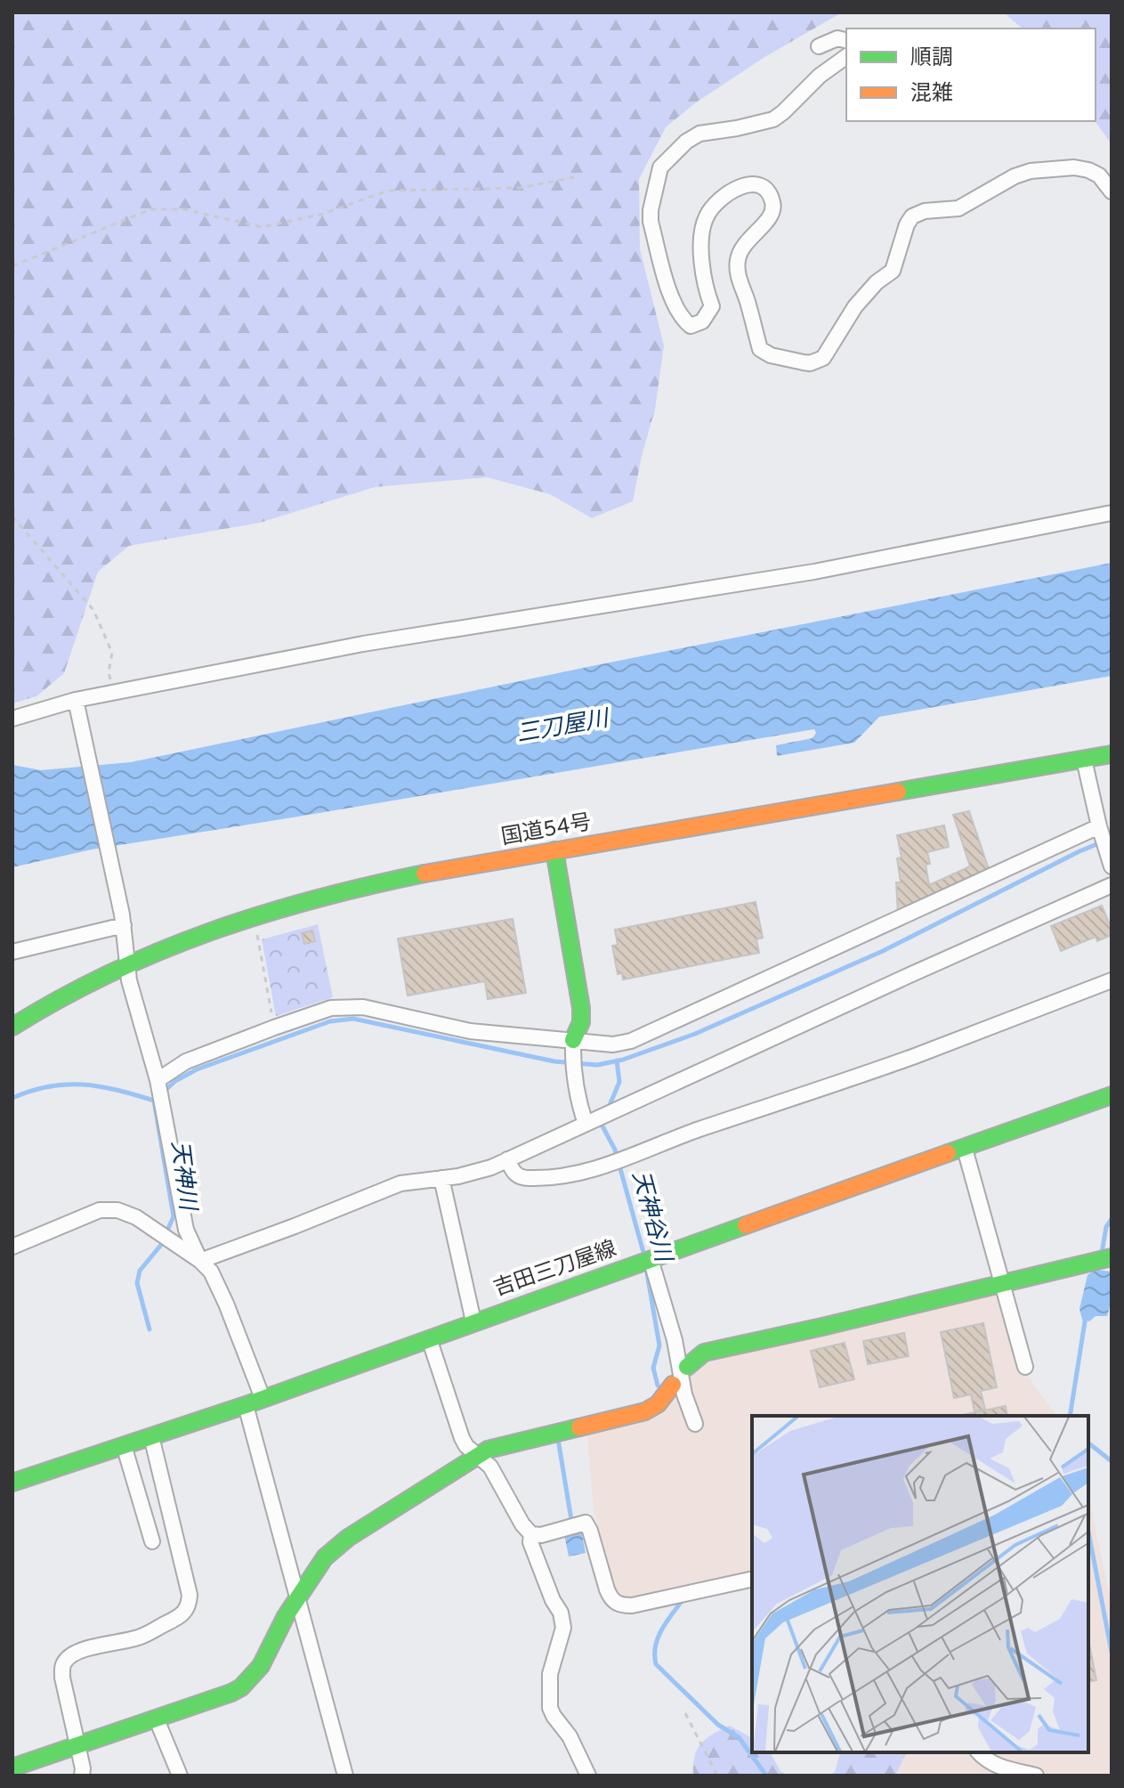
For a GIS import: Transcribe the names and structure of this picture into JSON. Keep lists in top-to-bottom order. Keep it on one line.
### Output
{"streets":{"main road":["国道54号","吉田三刀屋線"]},"water":["三刀屋川","天神川","天神谷川"],"legend":["順調","混雑"]}
